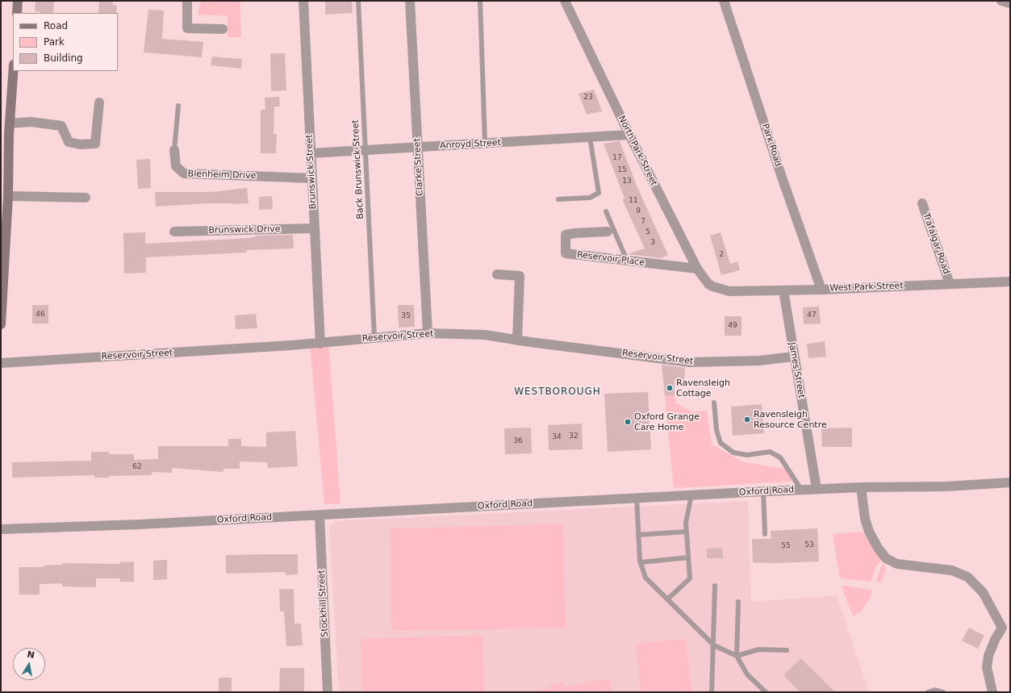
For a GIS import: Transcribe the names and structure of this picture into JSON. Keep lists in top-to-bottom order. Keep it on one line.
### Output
{"streets":{"street":["Anroyd Street","Park Road","North Park Street","Clarke Street","Brunswick Street","Blenheim Drive","Brunswick Drive","Trafalgar Road","Reservoir Place","West Park Street","Reservoir Street","James Street","Oxford Road","Stockhill Street"],"lane":["Back Brunswick Street"]},"crossings":[["Anroyd Street","North Park Street"],["Anroyd Street","Clarke Street"],["Anroyd Street","Back Brunswick Street"],["Anroyd Street","Brunswick Street"],["Park Road","West Park Street"],["North Park Street","Reservoir Place"],["North Park Street","West Park Street"],["Clarke Street","Reservoir Street"],["Back Brunswick Street","Reservoir Street"],["Brunswick Street","Blenheim Drive"],["Brunswick Street","Brunswick Drive"],["Brunswick Street","Reservoir Street"],["Trafalgar Road","West Park Street"],["West Park Street","James Street"],["Reservoir Street","James Street"],["James Street","Oxford Road"],["Oxford Road","Stockhill Street"]],"districts":["WESTBOROUGH"],"places":["Ravensleigh Cottage","Ravensleigh Resource Centre","Oxford Grange Care Home"],"house_numbers":["23","17","15","13","11","9","7","5","3","2","46","47","35","49","32","34","36","62","53","55"],"legend":["Road","Park","Building"],"north":"top"}
